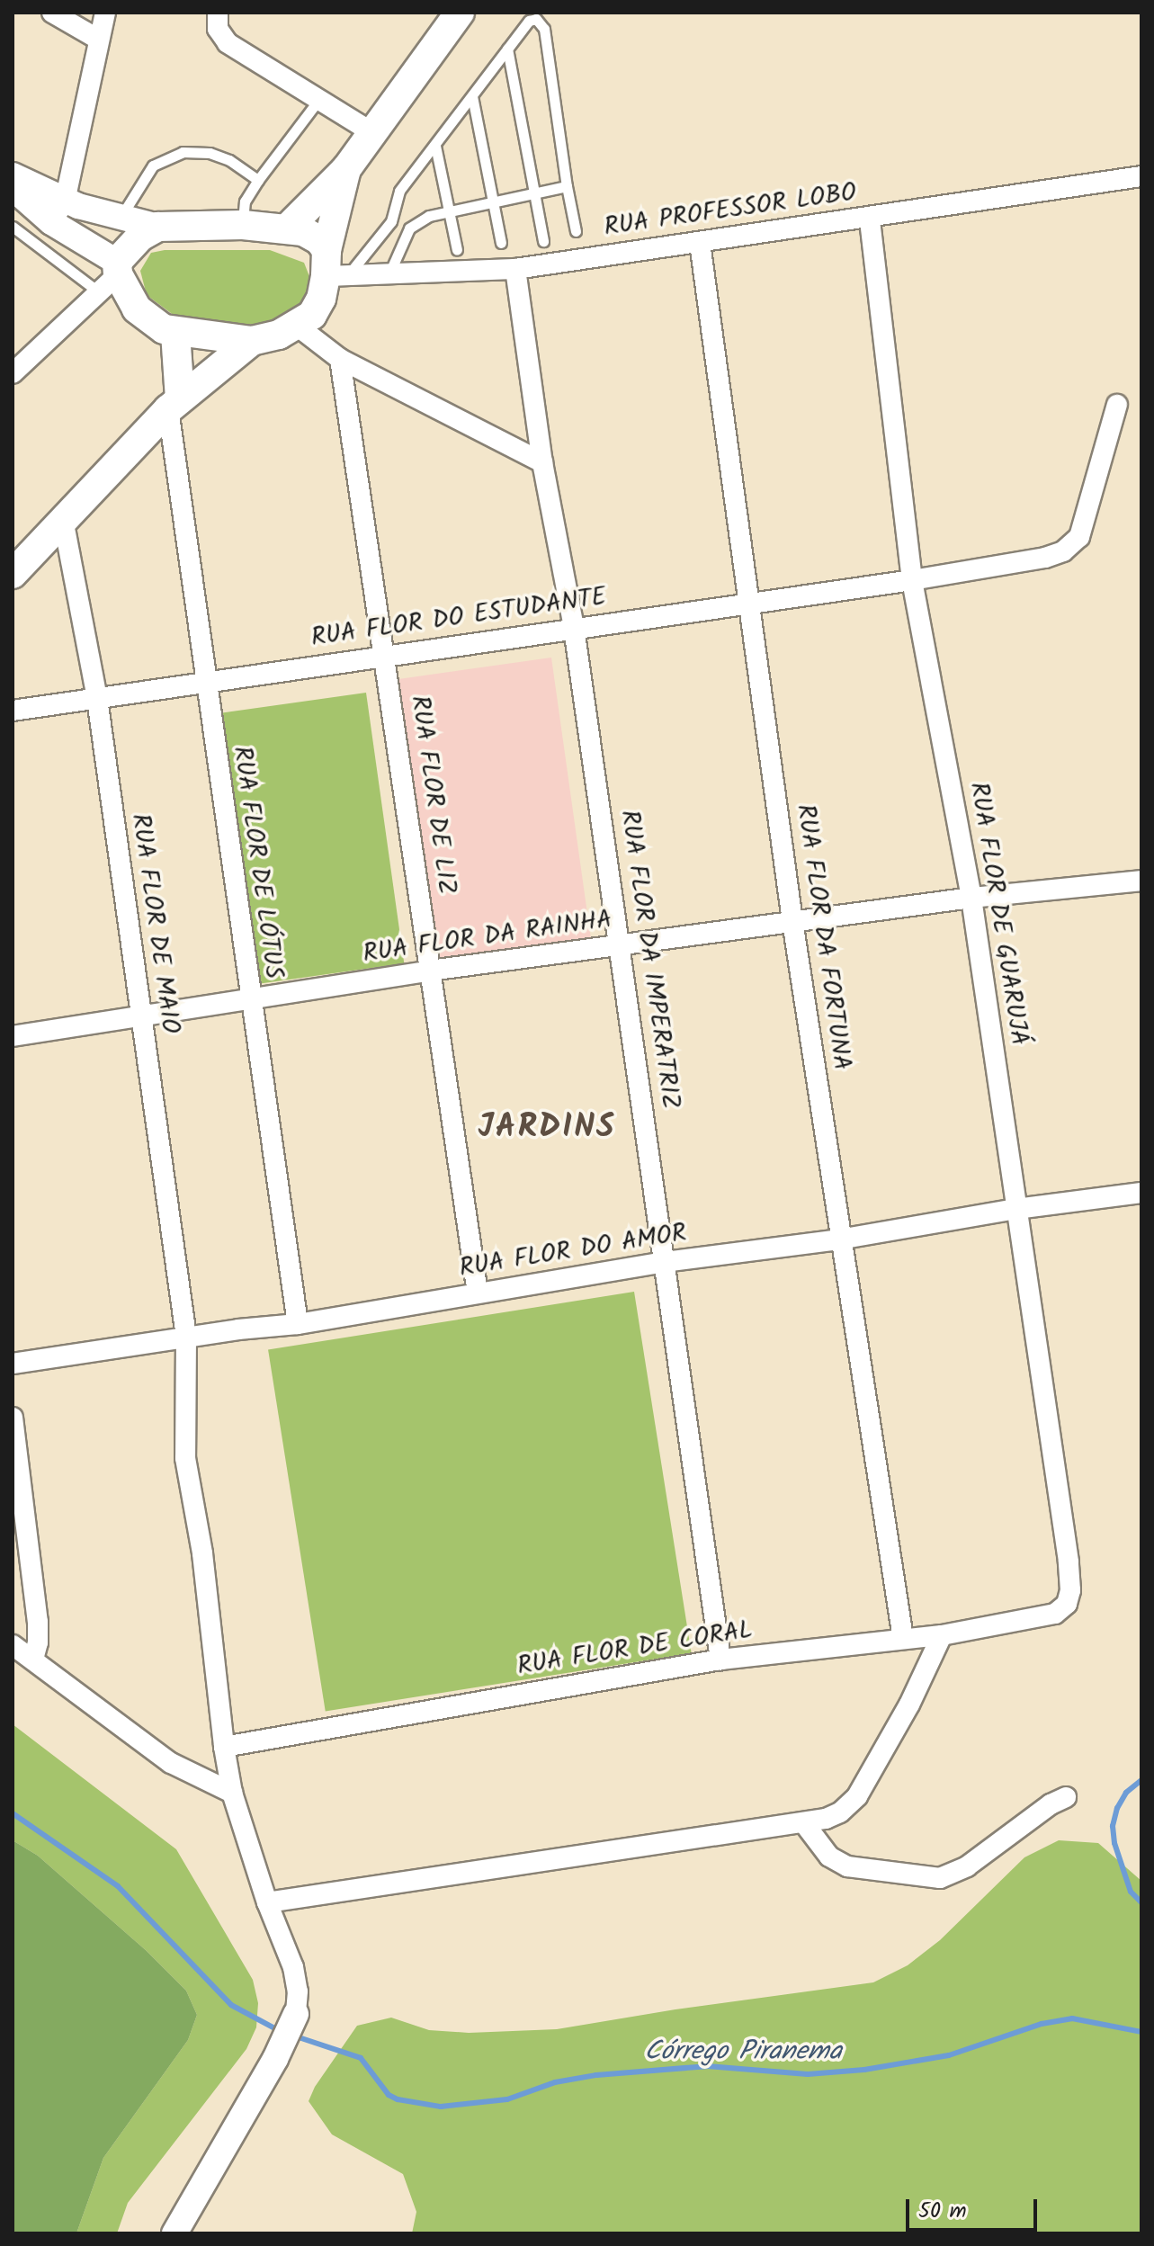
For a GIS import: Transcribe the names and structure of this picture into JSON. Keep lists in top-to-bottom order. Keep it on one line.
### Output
{"streets":{"street":["RUA PROFESSOR LOBO","RUA FLOR DO ESTUDANTE","RUA FLOR DE LIZ","RUA FLOR DE LÓTUS","RUA FLOR DE GUARUJÁ","RUA FLOR DE MAIO","RUA FLOR DA RAINHA","RUA FLOR DA FORTUNA","RUA FLOR DA IMPERATRIZ","RUA FLOR DO AMOR","RUA FLOR DE CORAL"]},"crossings":[["RUA PROFESSOR LOBO","RUA FLOR DE GUARUJÁ"],["RUA PROFESSOR LOBO","RUA FLOR DA FORTUNA"],["RUA PROFESSOR LOBO","RUA FLOR DA IMPERATRIZ"],["RUA FLOR DO ESTUDANTE","RUA FLOR DE LIZ"],["RUA FLOR DO ESTUDANTE","RUA FLOR DE LÓTUS"],["RUA FLOR DO ESTUDANTE","RUA FLOR DE GUARUJÁ"],["RUA FLOR DO ESTUDANTE","RUA FLOR DE MAIO"],["RUA FLOR DO ESTUDANTE","RUA FLOR DA FORTUNA"],["RUA FLOR DO ESTUDANTE","RUA FLOR DA IMPERATRIZ"],["RUA FLOR DE LIZ","RUA FLOR DA RAINHA"],["RUA FLOR DE LIZ","RUA FLOR DO AMOR"],["RUA FLOR DE LÓTUS","RUA FLOR DA RAINHA"],["RUA FLOR DE LÓTUS","RUA FLOR DO AMOR"],["RUA FLOR DE GUARUJÁ","RUA FLOR DA RAINHA"],["RUA FLOR DE GUARUJÁ","RUA FLOR DO AMOR"],["RUA FLOR DE GUARUJÁ","RUA FLOR DE CORAL"],["RUA FLOR DE MAIO","RUA FLOR DA RAINHA"],["RUA FLOR DE MAIO","RUA FLOR DO AMOR"],["RUA FLOR DE MAIO","RUA FLOR DE CORAL"],["RUA FLOR DA RAINHA","RUA FLOR DA FORTUNA"],["RUA FLOR DA RAINHA","RUA FLOR DA IMPERATRIZ"],["RUA FLOR DA FORTUNA","RUA FLOR DO AMOR"],["RUA FLOR DA FORTUNA","RUA FLOR DE CORAL"],["RUA FLOR DA IMPERATRIZ","RUA FLOR DO AMOR"],["RUA FLOR DA IMPERATRIZ","RUA FLOR DE CORAL"]],"districts":["JARDINS"],"water":["Córrego Piranema"],"scale_bar":"50 m"}
